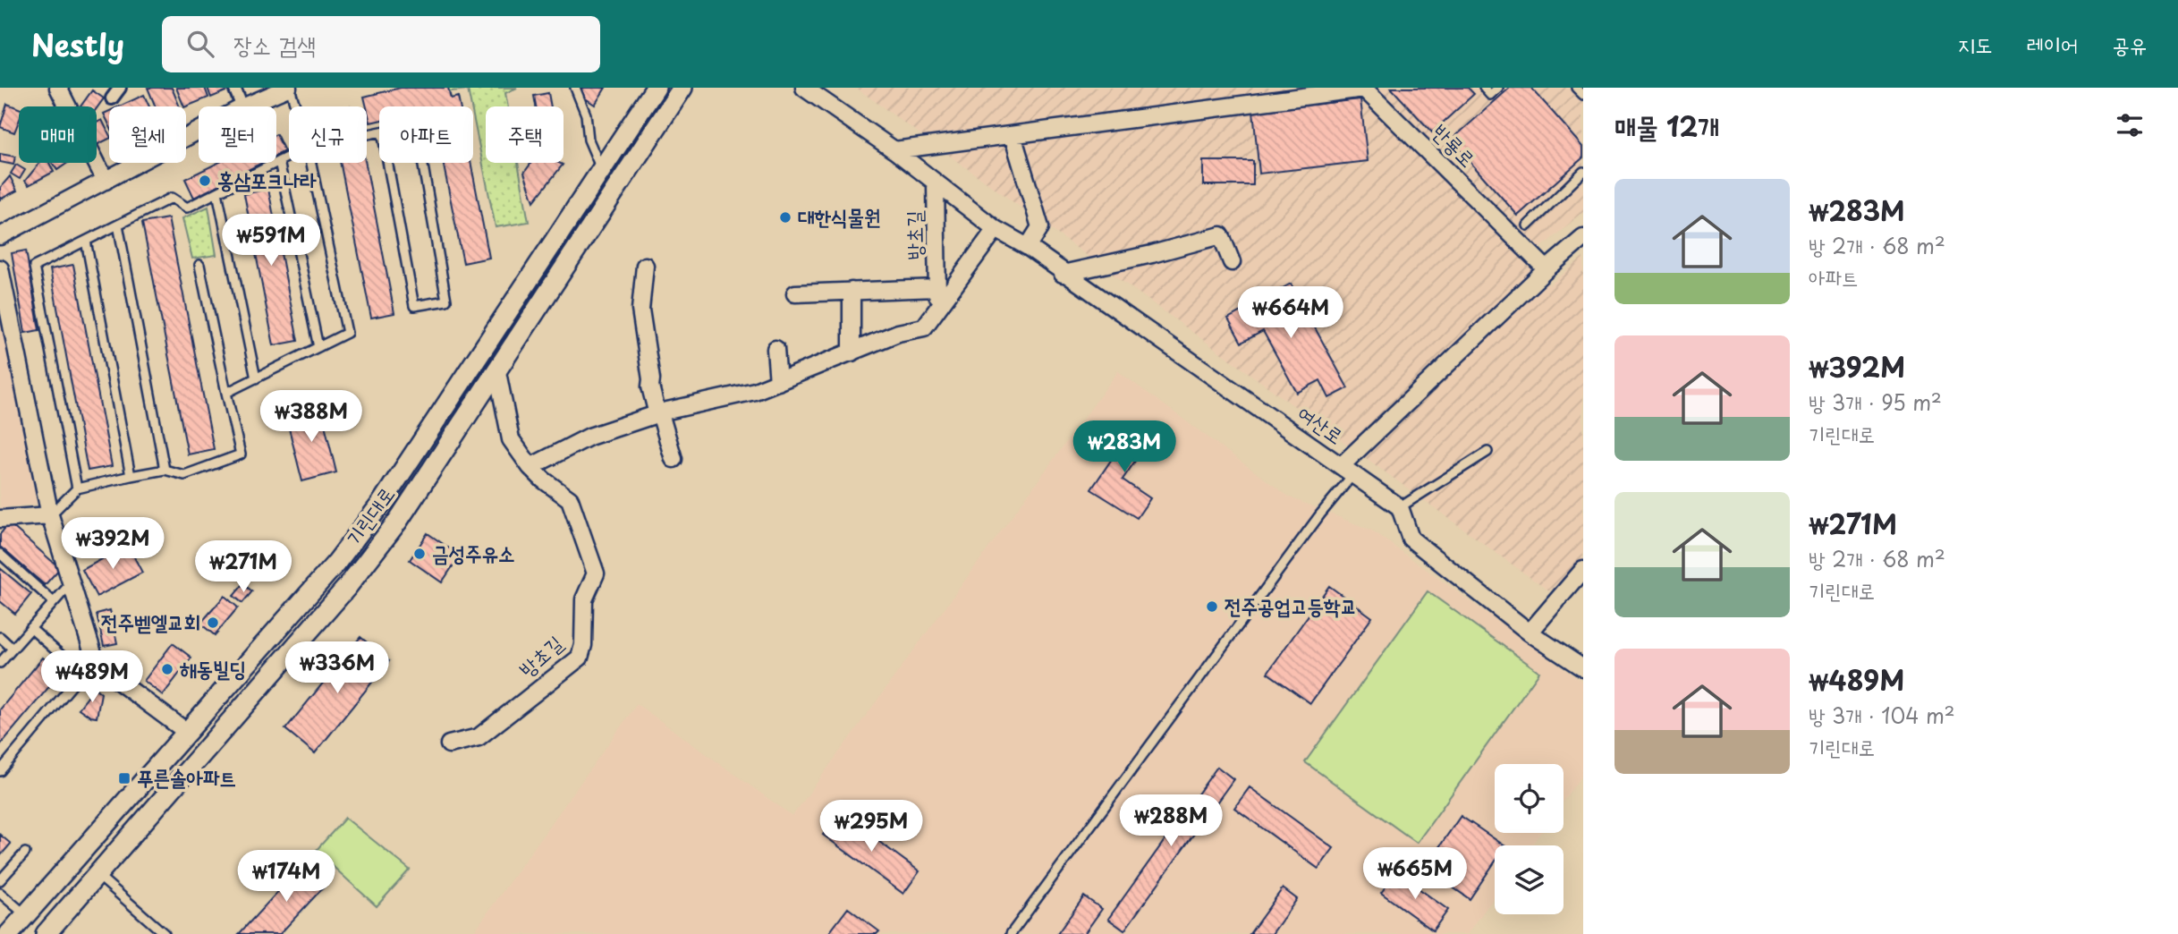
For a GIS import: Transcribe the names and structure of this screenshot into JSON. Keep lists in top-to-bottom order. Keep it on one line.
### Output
{"streets":{"street":["반룡로","방초길","여산로","기린대로"]},"crossings":[["반룡로","여산로"],["방초길","여산로"],["방초길","기린대로"]],"places":{"other":["홍삼포크나라","대한식물원","금성주유소","전주공업고등학교","전주벧엘교회","해동빌딩"],"transit":["푸른솔아파트"]},"page":{"header":"Nestly","search":"장소 검색","nav":["지도","레이어","공유"],"heading":"매물 12개","chip":["매매","월세","필터","신규","아파트","주택"],"list":[{"name":"₩283M","note":"방 2개 · 68 m² · 아파트"},{"name":"₩392M","note":"방 3개 · 95 m² · 기린대로"},{"name":"₩271M","note":"방 2개 · 68 m² · 기린대로"},{"name":"₩489M","note":"방 3개 · 104 m² · 기린대로"}],"price":["₩591M","₩664M","₩388M","₩283M","₩392M","₩271M","₩336M","₩489M","₩288M","₩295M","₩665M","₩174M"]}}
